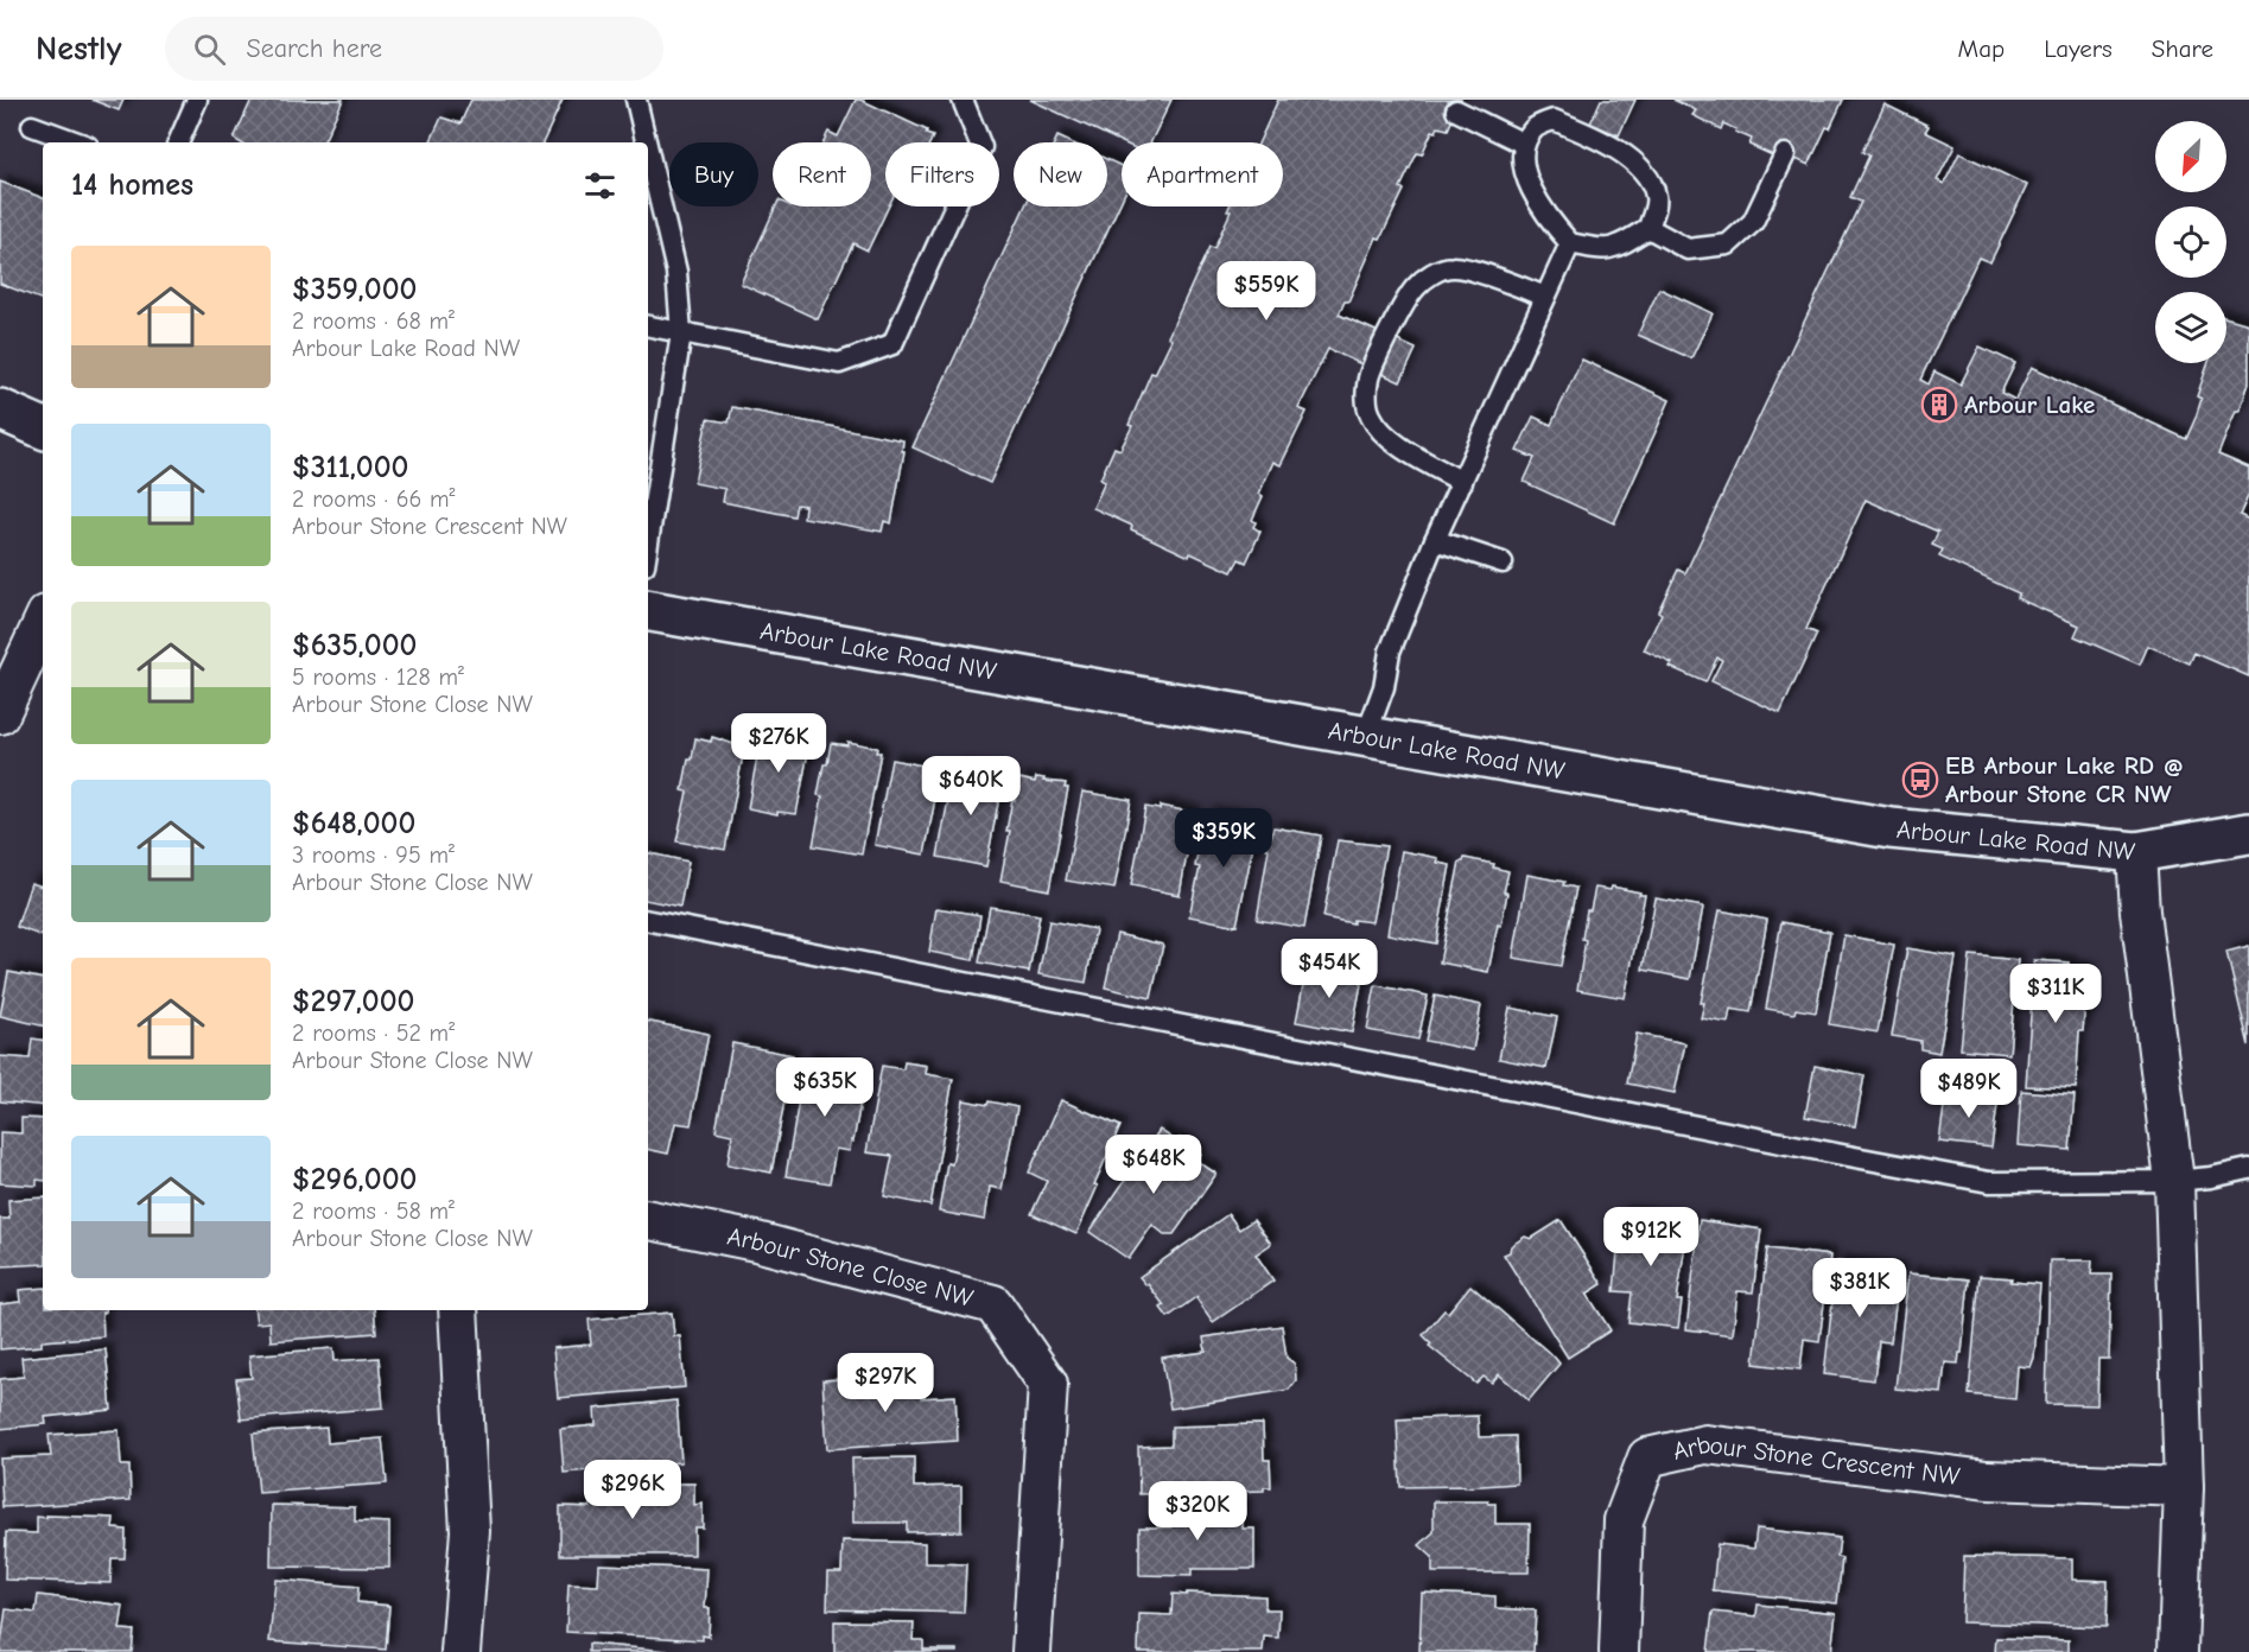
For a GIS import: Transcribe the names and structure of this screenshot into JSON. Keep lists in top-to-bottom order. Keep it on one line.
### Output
{"streets":{"street":["Arbour Lake Road NW","Arbour Stone Close NW","Arbour Stone Crescent NW"]},"places":{"building":["Arbour Lake"],"bus stop":["EB Arbour Lake RD @ Arbour Stone CR NW"]},"north":"bottom left","page":{"header":"Nestly","search":"Search here","nav":["Map","Layers","Share"],"chip":["Buy","Rent","Filters","New","Apartment"],"heading":"14 homes","list":[{"name":"$359,000","note":"2 rooms · 68 m² · Arbour Lake Road NW"},{"name":"$311,000","note":"2 rooms · 66 m² · Arbour Stone Crescent NW"},{"name":"$635,000","note":"5 rooms · 128 m² · Arbour Stone Close NW"},{"name":"$648,000","note":"3 rooms · 95 m² · Arbour Stone Close NW"},{"name":"$297,000","note":"2 rooms · 52 m² · Arbour Stone Close NW"},{"name":"$296,000","note":"2 rooms · 58 m² · Arbour Stone Close NW"}],"price":["$559K","$276K","$640K","$359K","$454K","$311K","$635K","$489K","$648K","$912K","$381K","$297K","$296K","$320K"]}}
